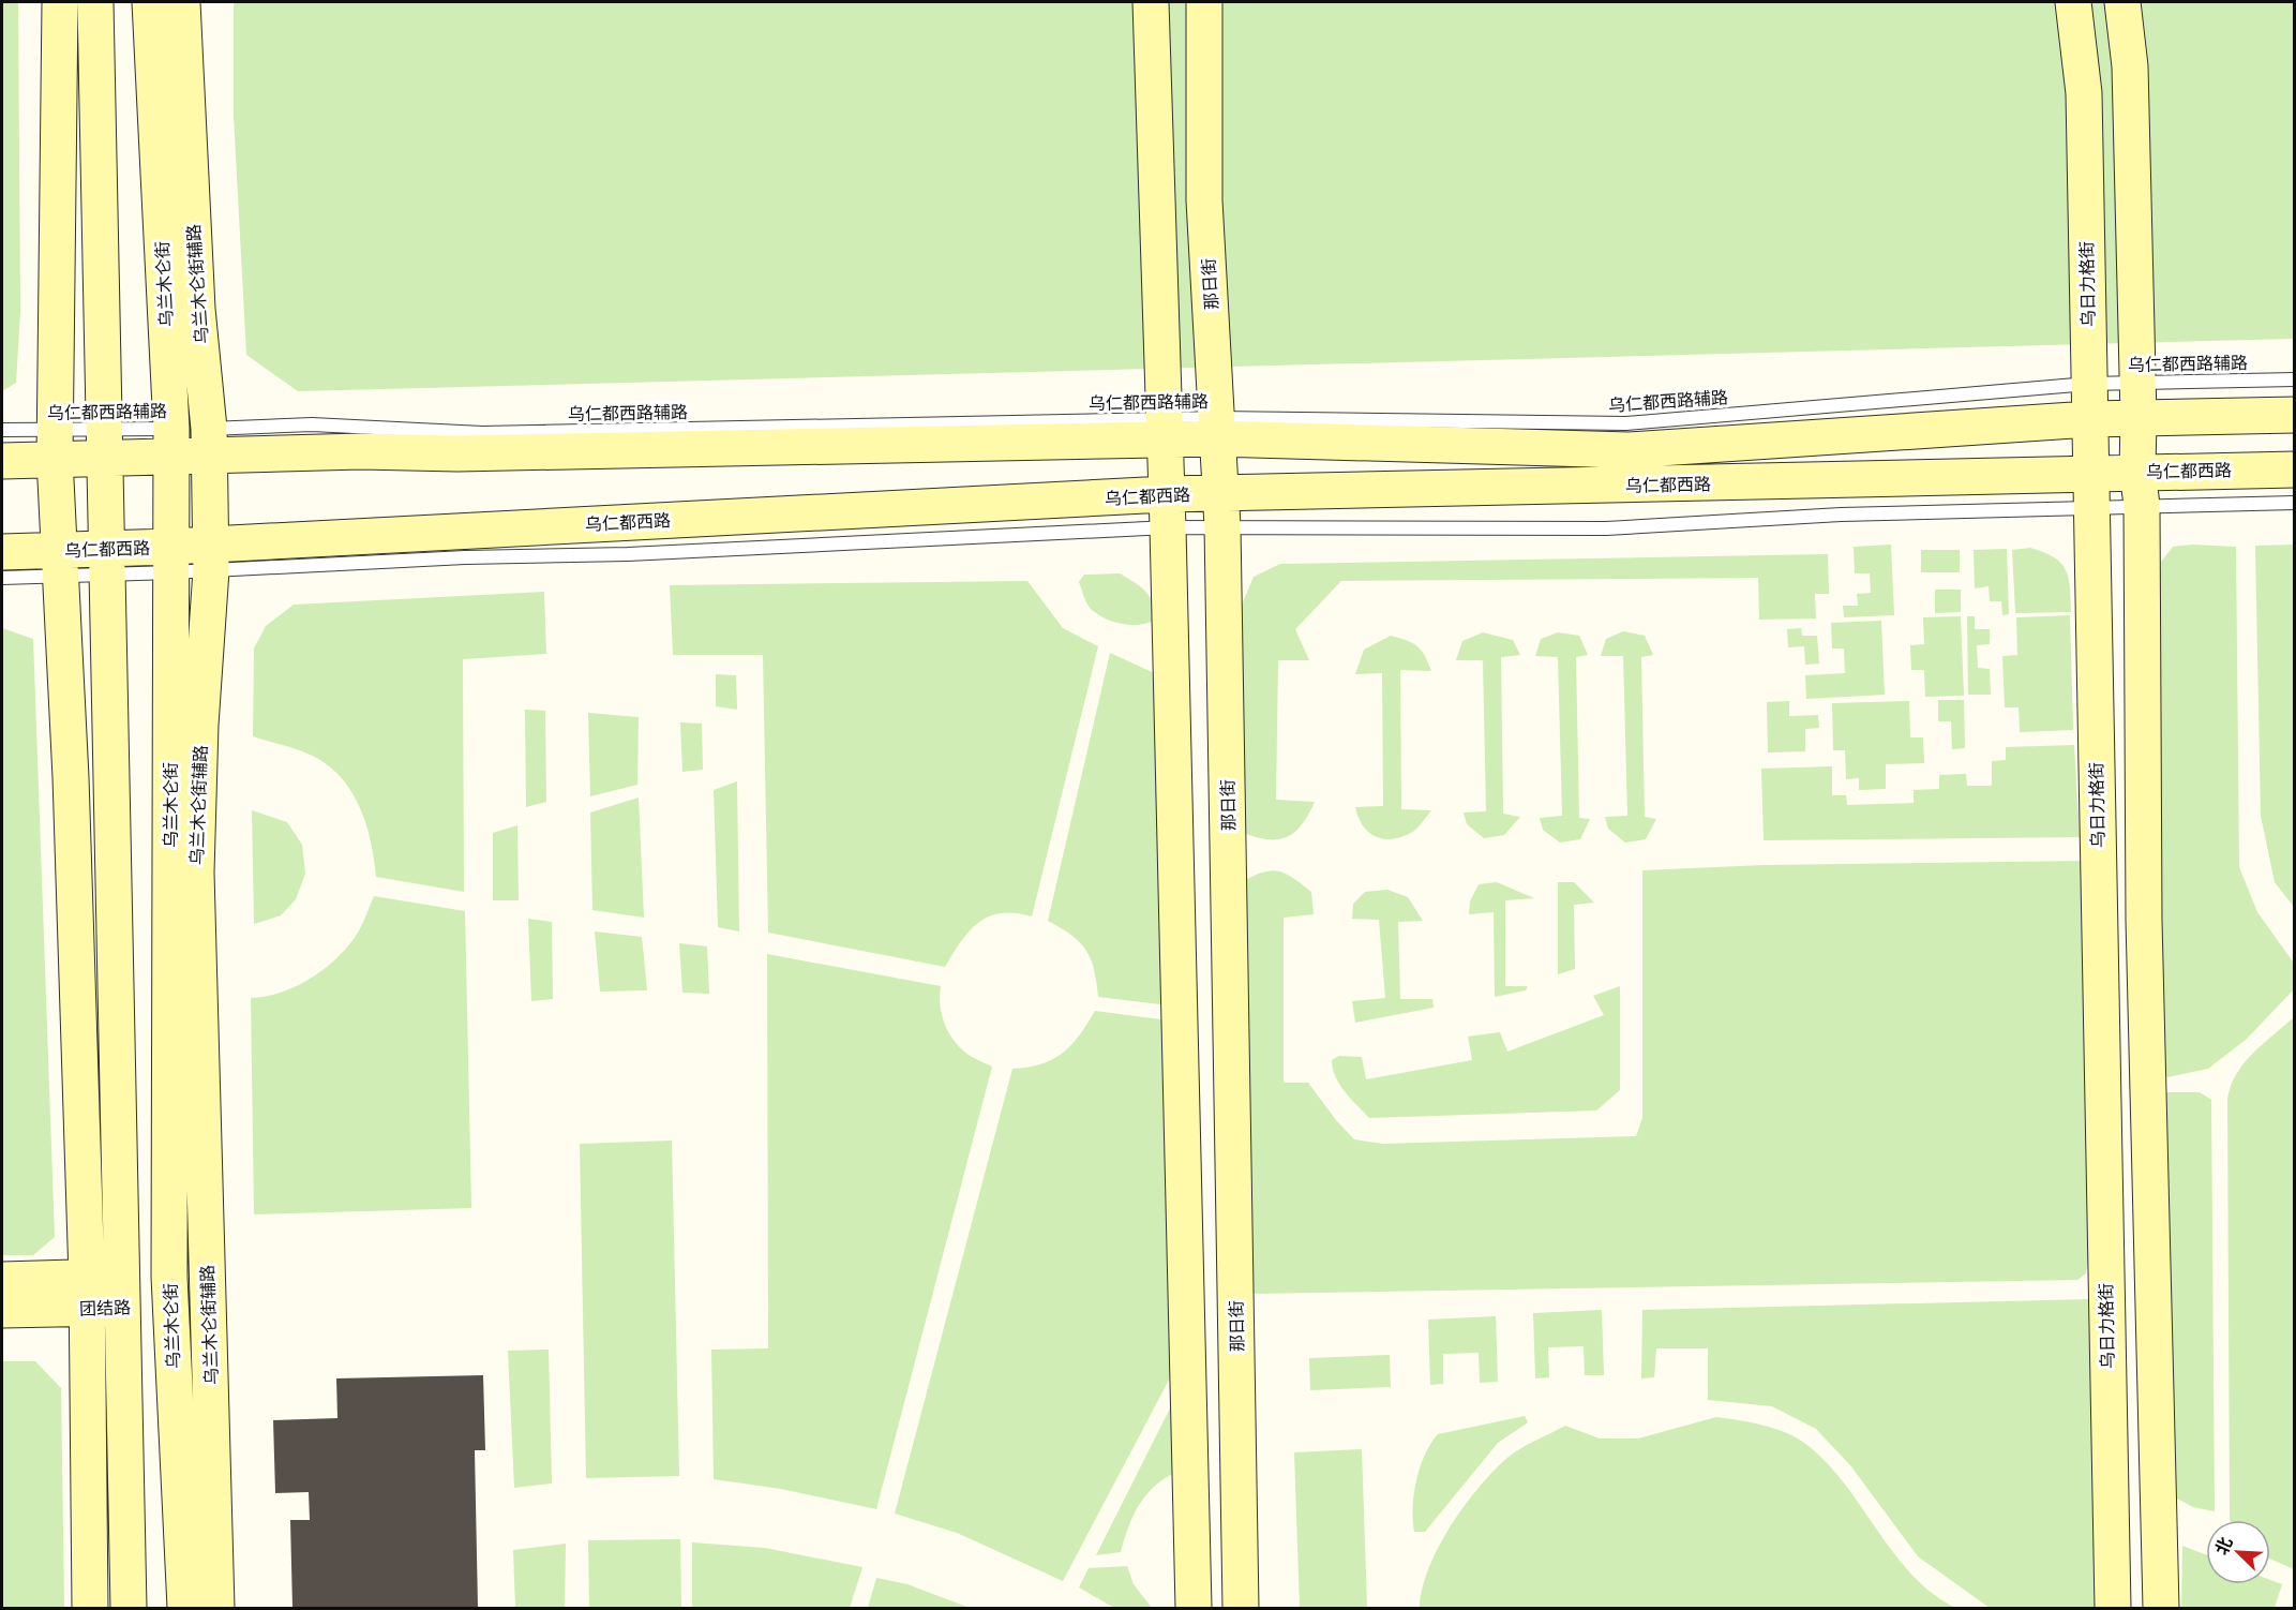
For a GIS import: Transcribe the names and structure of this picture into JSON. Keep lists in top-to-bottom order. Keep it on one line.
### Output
{"streets":{"street":["乌兰木仑街","乌兰木仑街辅路","那日街","乌日力格街","乌仁都西路","团结路"],"lane":["乌仁都西路辅路"]},"crossings":[["乌兰木仑街","乌兰木仑街辅路"],["乌兰木仑街","乌仁都西路"],["乌兰木仑街","团结路"],["乌兰木仑街辅路","乌仁都西路"],["乌兰木仑街辅路","团结路"],["那日街","乌仁都西路辅路"],["那日街","乌仁都西路"],["乌日力格街","乌仁都西路辅路"],["乌日力格街","乌仁都西路"],["乌仁都西路辅路","乌仁都西路"]],"north":"top left"}
